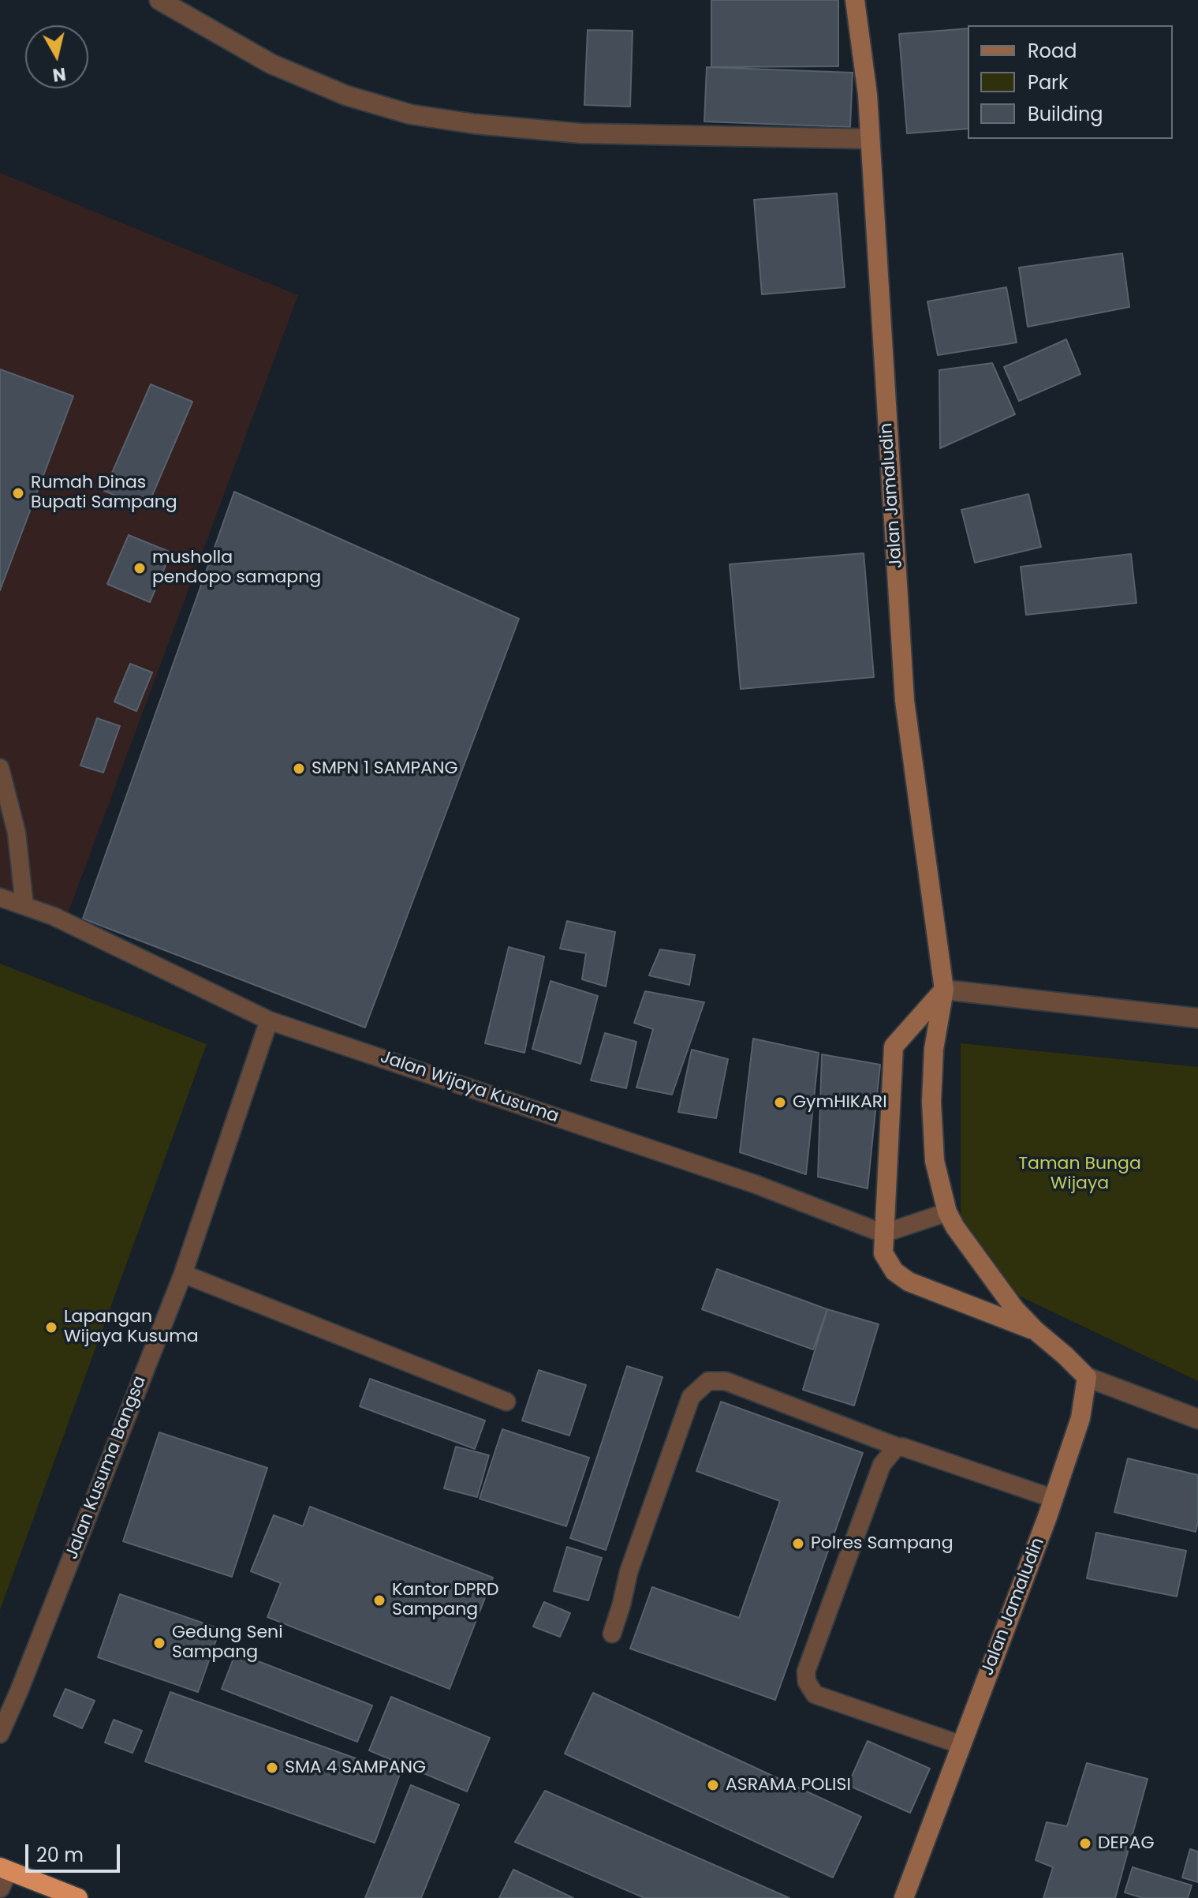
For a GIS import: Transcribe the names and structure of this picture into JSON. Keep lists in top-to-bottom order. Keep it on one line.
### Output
{"streets":{"street":["Jalan Jamaludin"],"lane":["Jalan Wijaya Kusuma","Jalan Kusuma Bangsa"]},"crossings":[["Jalan Jamaludin","Jalan Wijaya Kusuma"],["Jalan Wijaya Kusuma","Jalan Kusuma Bangsa"]],"parks":["Taman Bunga Wijaya"],"places":["Rumah Dinas Bupati Sampang","musholla pendopo samapng","SMPN 1 SAMPANG","GymHIKARI","Lapangan Wijaya Kusuma","Polres Sampang","Kantor DPRD Sampang","Gedung Seni Sampang","SMA 4 SAMPANG","ASRAMA POLISI","DEPAG"],"legend":["Road","Park","Building"],"scale_bar":"20 m","north":"bottom"}
